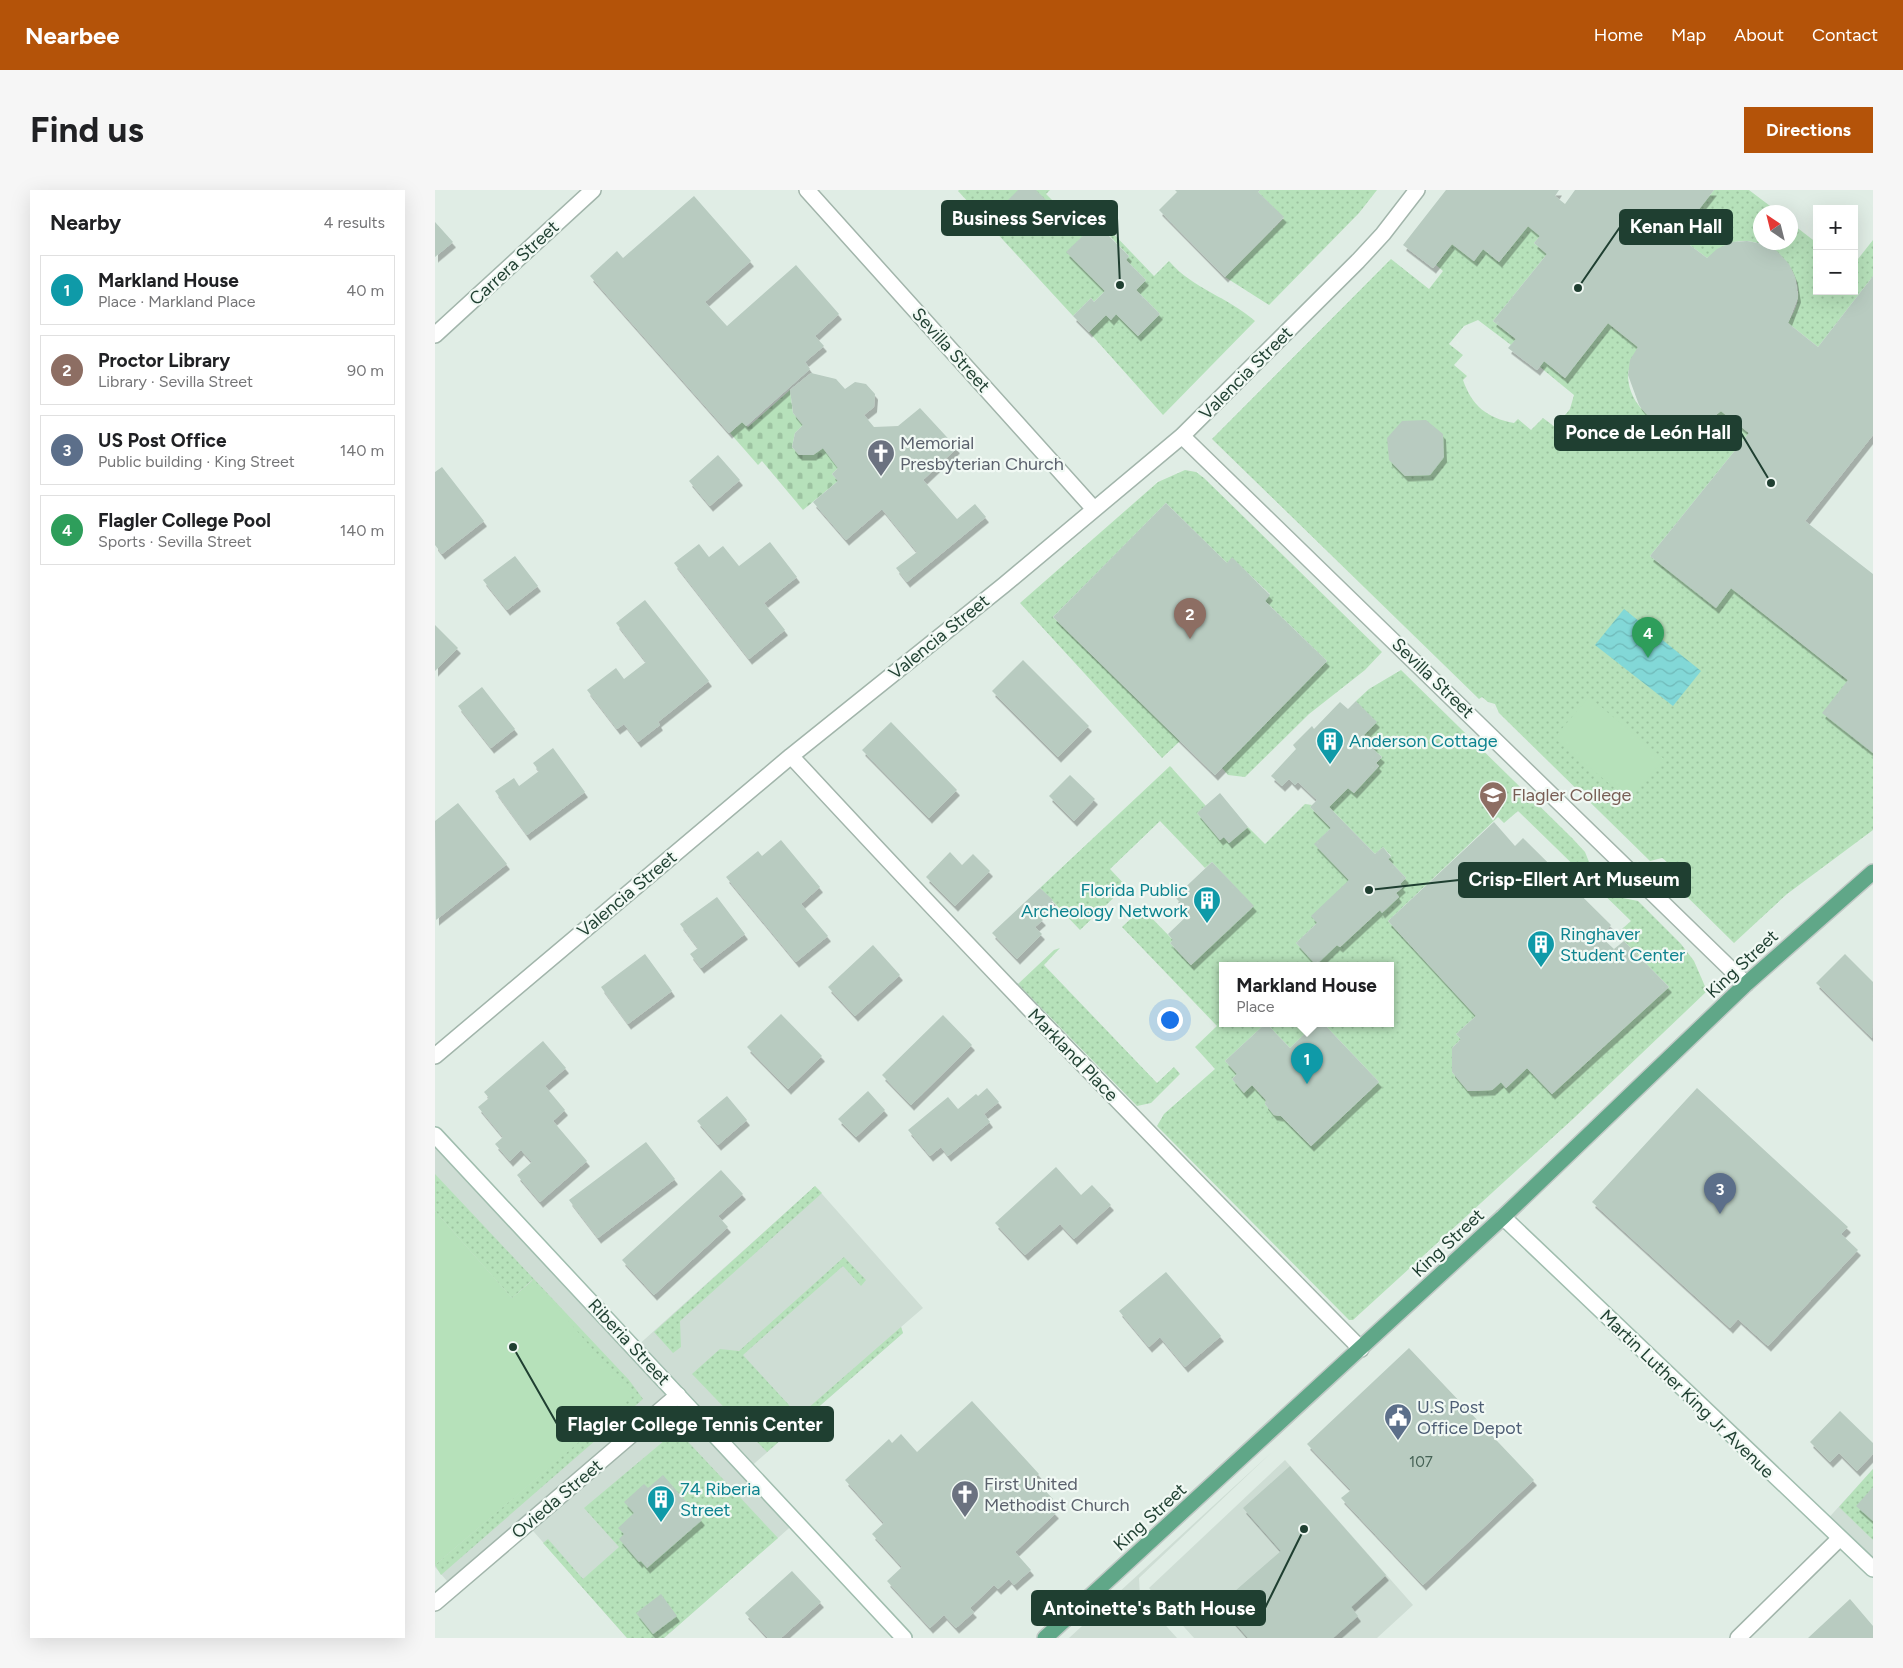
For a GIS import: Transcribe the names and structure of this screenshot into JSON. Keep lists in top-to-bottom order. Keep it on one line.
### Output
{"streets":{"main road":["King Street"],"street":["Carrera Street","Sevilla Street","Valencia Street","Markland Place","Riberia Street","Martin Luther King Jr Avenue","Ovieda Street"]},"crossings":[["Sevilla Street","Valencia Street"],["Sevilla Street","King Street"],["Valencia Street","Markland Place"],["King Street","Markland Place"],["King Street","Martin Luther King Jr Avenue"],["Riberia Street","Ovieda Street"]],"places":{"other":["Business Services","Kenan Hall","Ponce de León Hall","Crisp-Ellert Art Museum","Flagler College Tennis Center","Antoinette's Bath House"],"church":["Memorial Presbyterian Church","First United Methodist Church"],"building":["Anderson Cottage","Florida Public Archeology Network","Ringhaver Student Center","74 Riberia Street"],"school or university":["Flagler College"],"public building":["U.S Post Office Depot"]},"house_numbers":["107"],"north":"top left","page":{"header":"Nearbee","nav":["Home","Map","About","Contact"],"buttons":"Directions","title":"Find us","heading":["Nearby","4 results"],"map_buttons":["+","−"],"list":[{"mark":"1","name":"Markland House","note":"Place · Markland Place","value":"40 m"},{"mark":"2","name":"Proctor Library","note":"Library · Sevilla Street","value":"90 m"},{"mark":"3","name":"US Post Office","note":"Public building · King Street","value":"140 m"},{"mark":"4","name":"Flagler College Pool","note":"Sports · Sevilla Street","value":"140 m"}],"pins":["2","4","1","3"],"popup":["Markland House","Place"]}}
